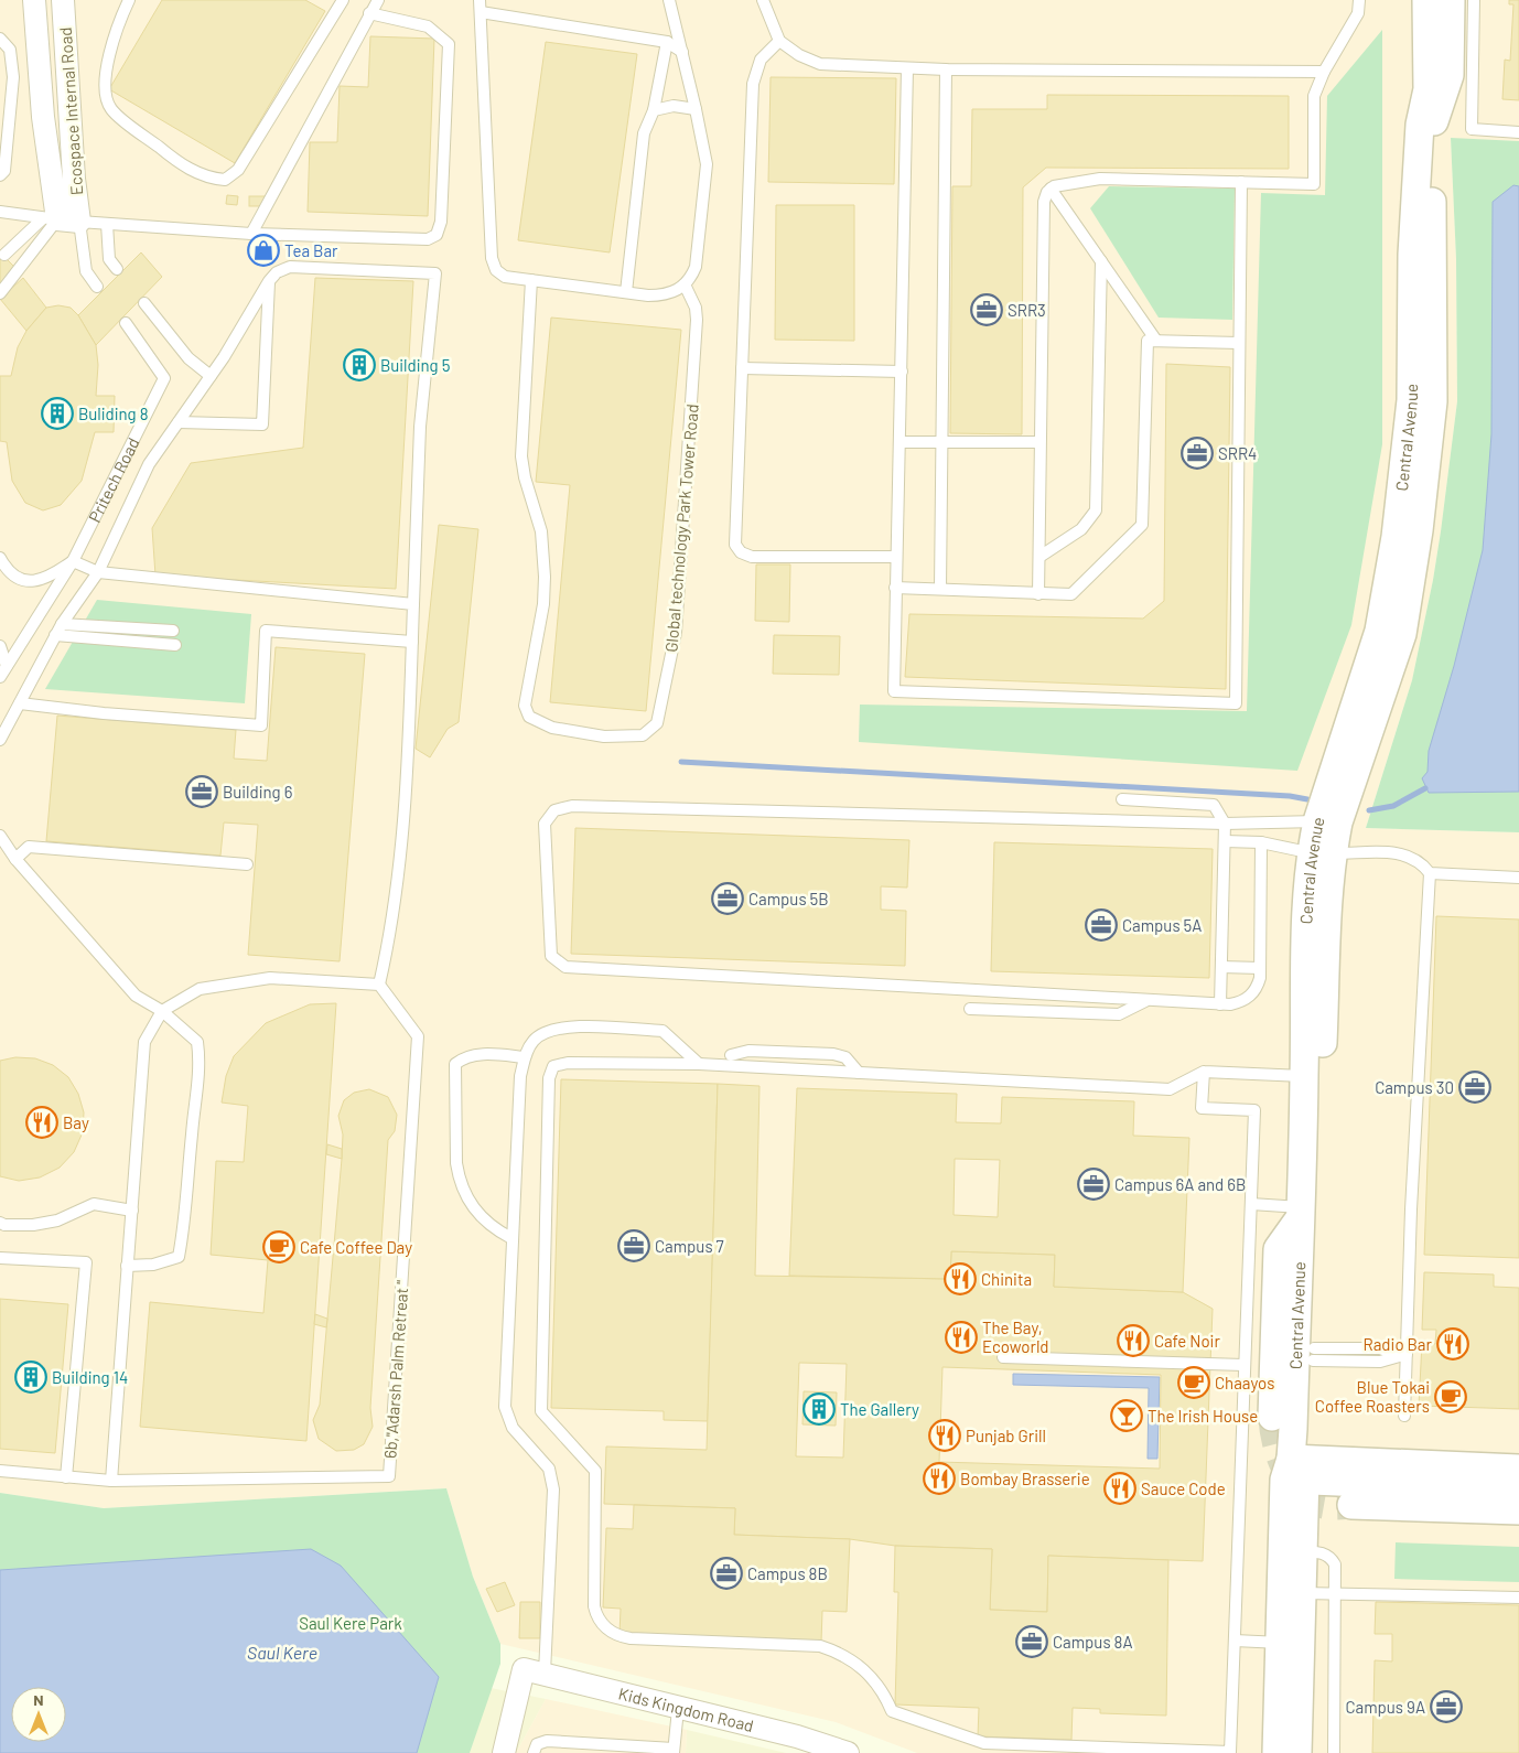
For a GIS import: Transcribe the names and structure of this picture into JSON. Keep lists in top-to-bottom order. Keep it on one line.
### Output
{"streets":{"street":["Ecospace Internal Road","Central Avenue","Kids Kingdom Road"],"lane":["Pritech Road","Global technology Park Tower Road","6b,\"Adarsh Palm Retreat \""]},"water":["Saul Kere"],"parks":["Saul Kere Park"],"places":{"shop":["Tea Bar"],"office":["SRR3","SRR4","Building 6","Campus 5B","Campus 5A","Campus 30","Campus 6A and 6B","Campus 7","Campus 8B","Campus 8A","Campus 9A"],"building":["Building 5","Buliding 8","Building 14","The Gallery"],"restaurant":["Bay","Chinita","The Bay, Ecoworld","Cafe Noir","Radio Bar","Punjab Grill","Bombay Brasserie","Sauce Code"],"cafe":["Cafe Coffee Day","Chaayos","Blue Tokai Coffee Roasters"],"bar":["The Irish House"]},"north":"top"}
